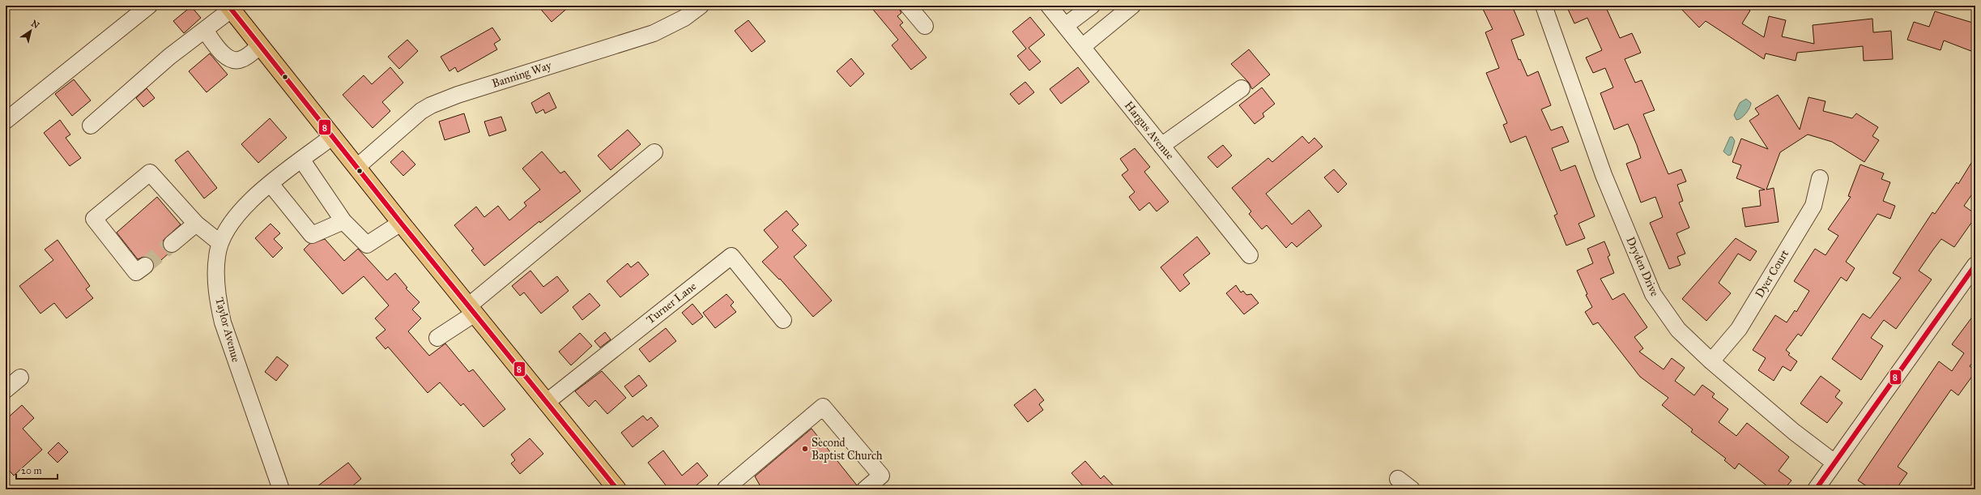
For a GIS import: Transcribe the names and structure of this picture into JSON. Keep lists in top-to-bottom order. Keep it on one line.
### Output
{"streets":{"street":["Banning Way","Hargus Avenue","Dryden Drive","Dyer Court","Turner Lane","Taylor Avenue"]},"crossings":[["Dryden Drive","Dyer Court"]],"places":["Second Baptist Church"],"lines":["transit line 8"],"scale_bar":"20 m","north":"top right"}
